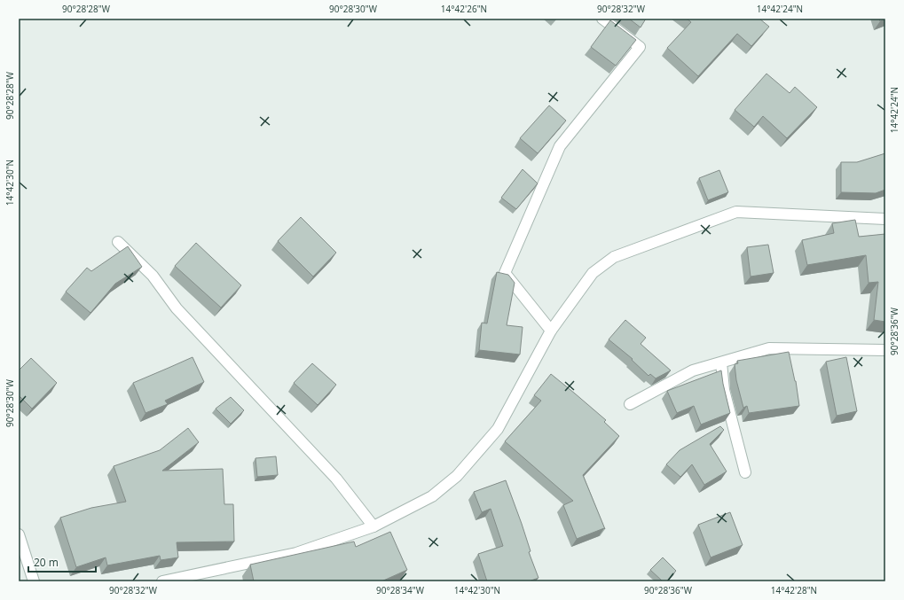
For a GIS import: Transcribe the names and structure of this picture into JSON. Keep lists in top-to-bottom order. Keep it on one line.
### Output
{"scale_bar":"20 m","coordinates":["90°28'28\"W","90°28'30\"W","14°42'26\"N","90°28'32\"W","14°42'24\"N","14°42'30\"N","90°28'36\"W","90°28'34\"W","14°42'28\"N"]}
